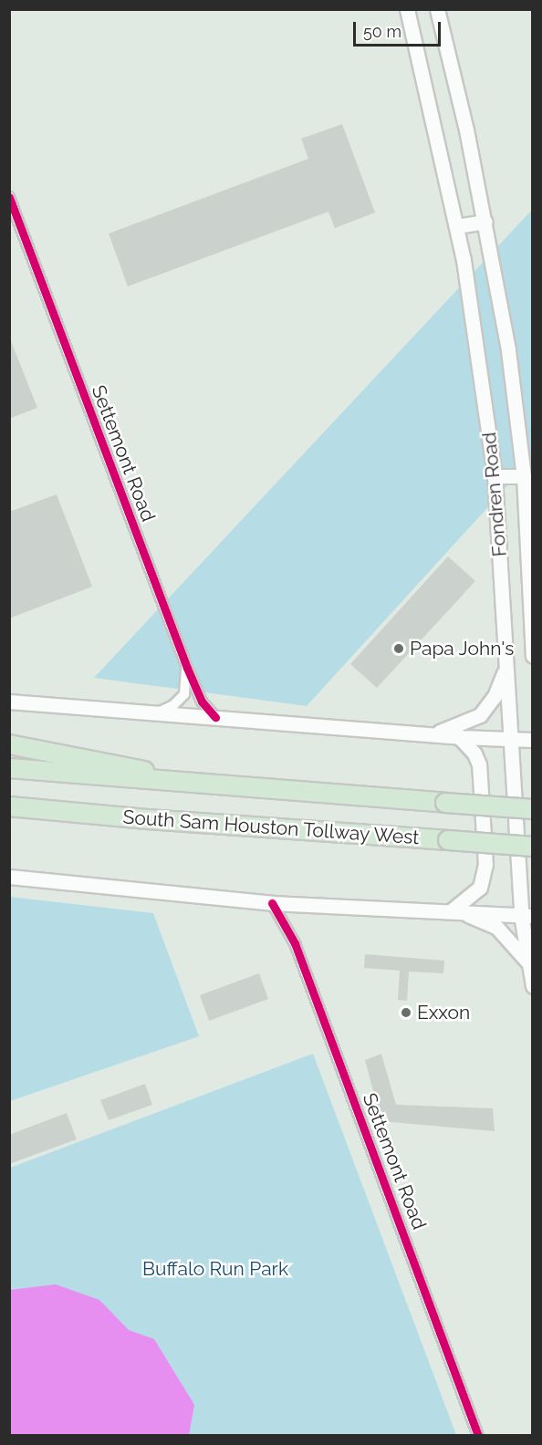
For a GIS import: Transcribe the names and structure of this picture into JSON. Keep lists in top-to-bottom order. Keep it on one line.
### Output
{"streets":{"highway":["South Sam Houston Tollway West"],"main road":["Fondren Road"],"street":["Settemont Road"]},"parks":["Buffalo Run Park"],"places":["Papa John's","Exxon"],"scale_bar":"50 m"}
